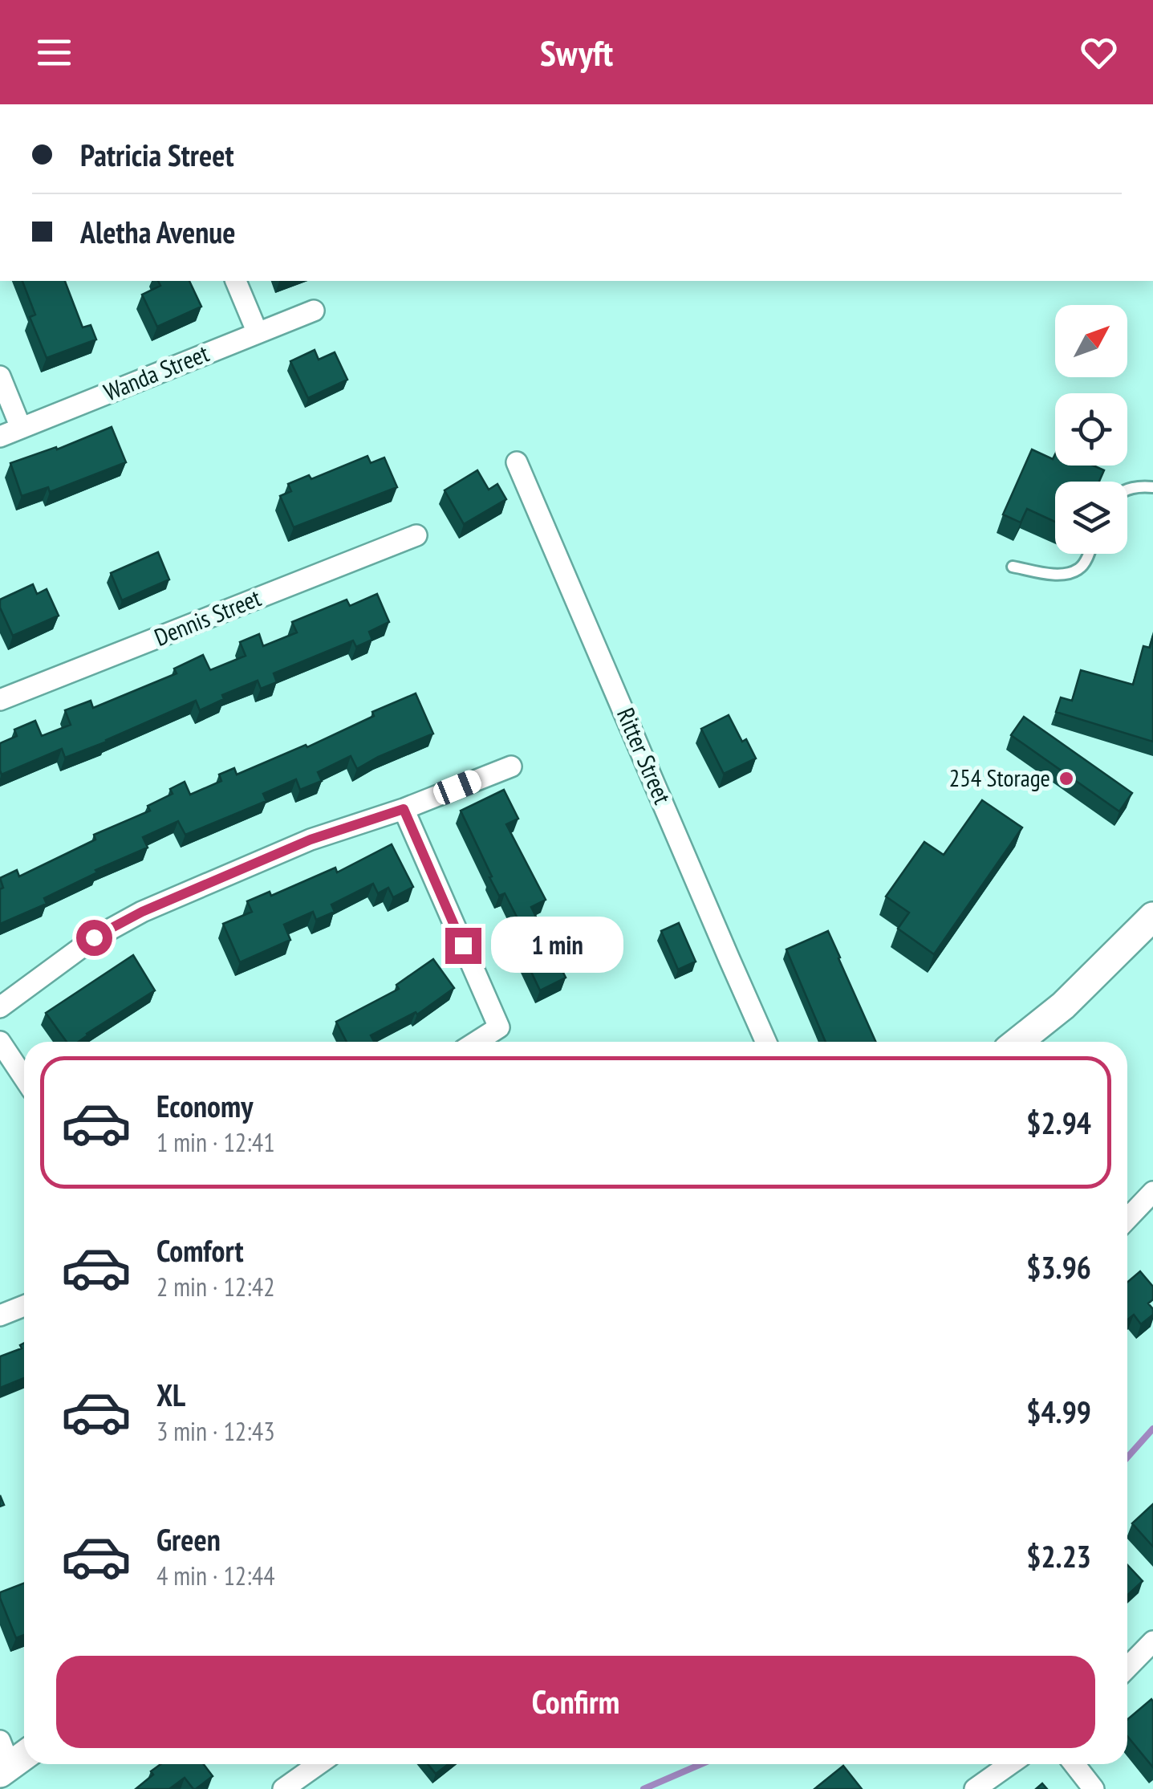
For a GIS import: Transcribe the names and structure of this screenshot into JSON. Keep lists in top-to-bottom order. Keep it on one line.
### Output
{"streets":{"street":["Wanda Street","Dennis Street","Ritter Street"]},"places":["254 Storage"],"north":"top right","page":{"header":"Swyft","banner":["Patricia Street","Aletha Avenue"],"bubble":"1 min","list":[{"name":"Economy","note":"1 min · 12:41","value":"$2.94"},{"name":"Comfort","note":"2 min · 12:42","value":"$3.96"},{"name":"XL","note":"3 min · 12:43","value":"$4.99"},{"name":"Green","note":"4 min · 12:44","value":"$2.23"}],"buttons":"Confirm"}}
